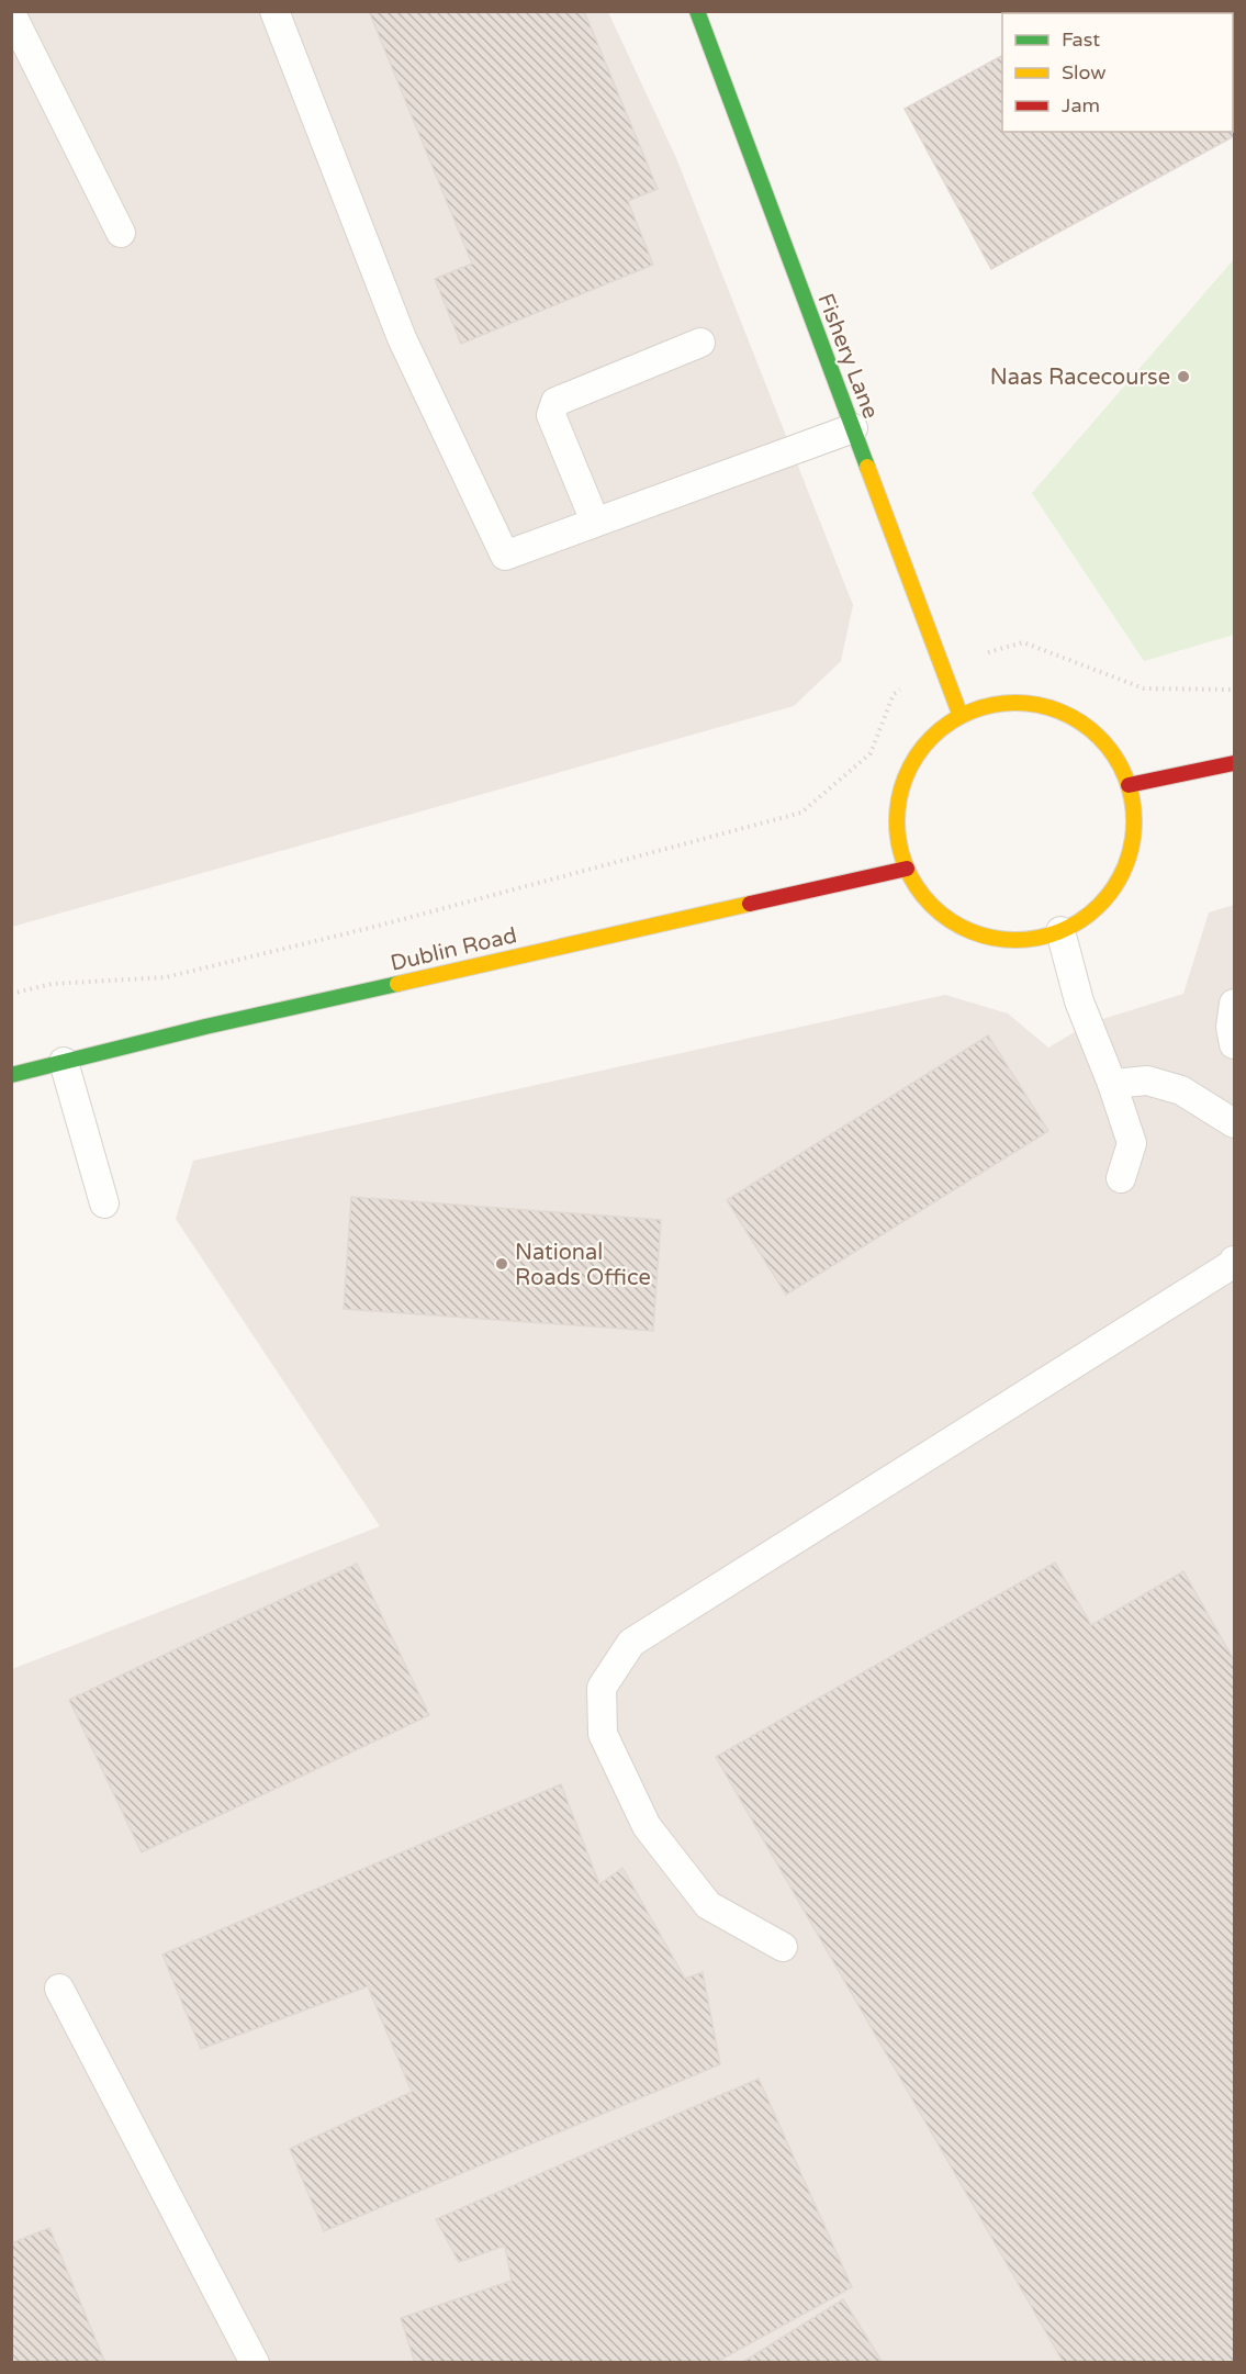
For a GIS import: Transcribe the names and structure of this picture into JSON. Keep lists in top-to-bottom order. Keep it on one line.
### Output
{"streets":{"main road":["Fishery Lane","Dublin Road"]},"places":["Naas Racecourse","National Roads Office"],"legend":["Fast","Slow","Jam"]}
